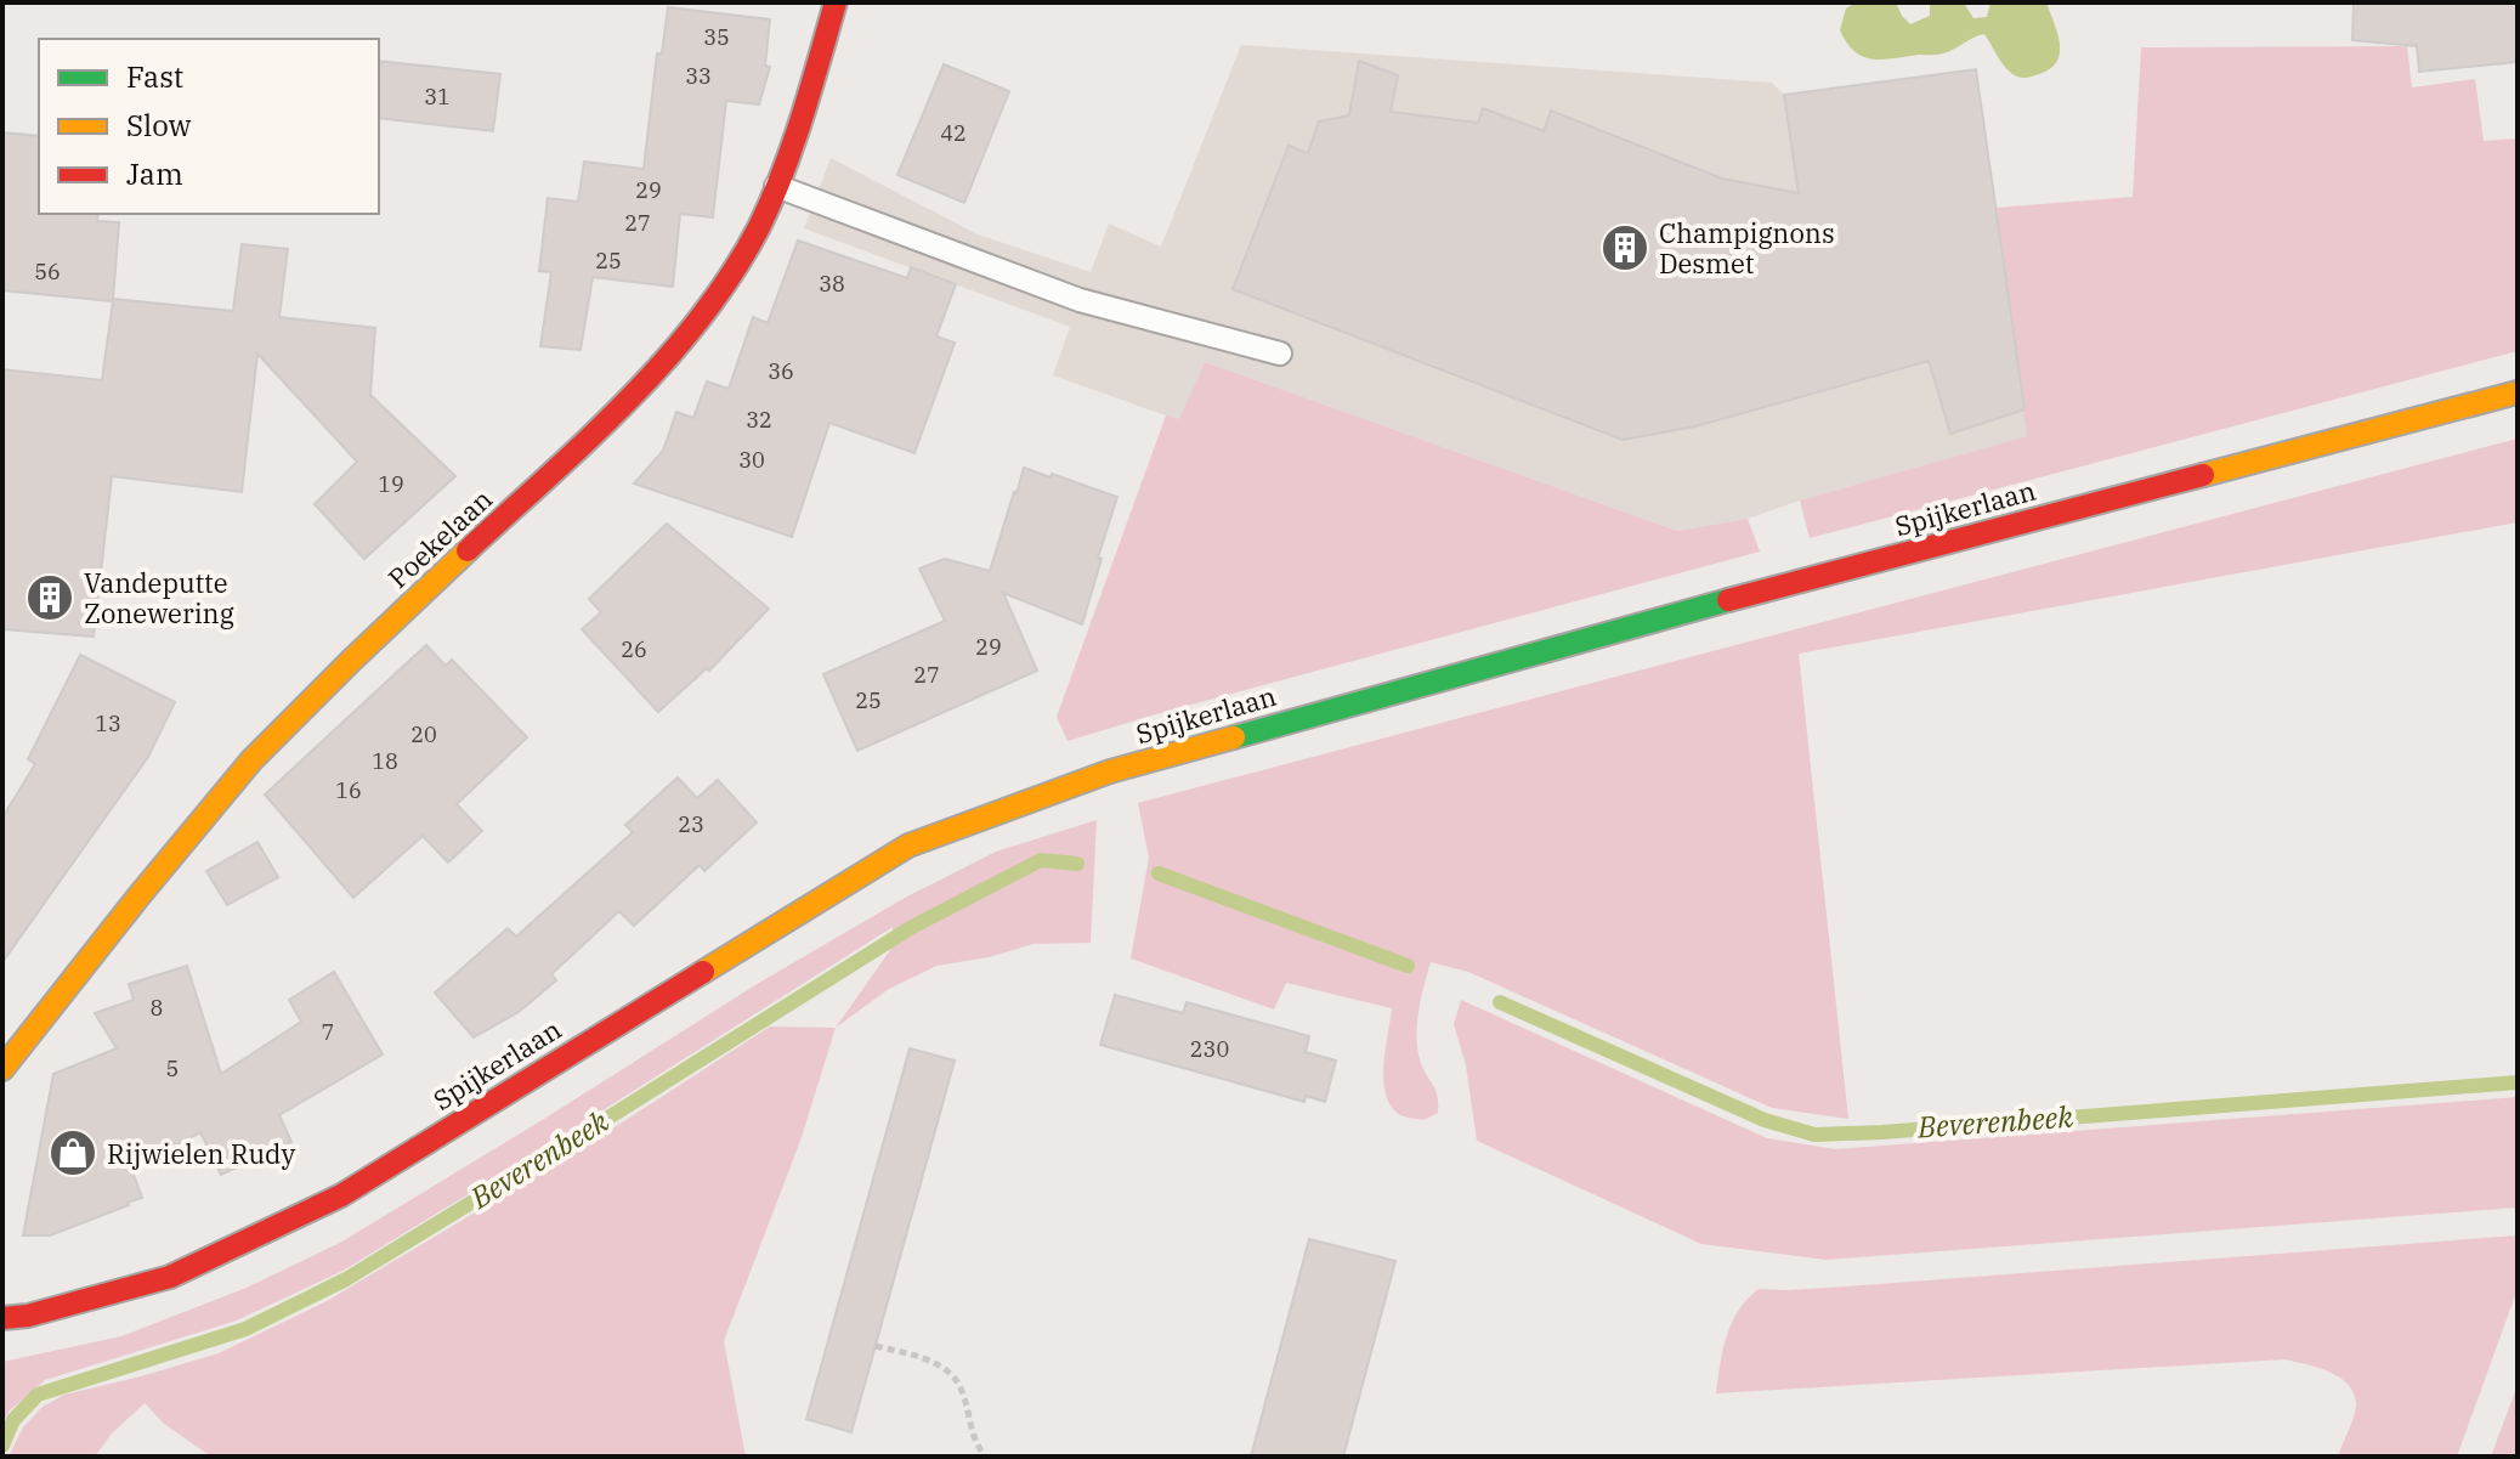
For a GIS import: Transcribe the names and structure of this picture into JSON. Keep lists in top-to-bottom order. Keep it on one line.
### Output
{"streets":{"street":["Spijkerlaan","Poekelaan"]},"water":["Beverenbeek"],"places":{"building":["Champignons Desmet","Vandeputte Zonewering"],"shop":["Rijwielen Rudy"]},"house_numbers":["35","33","31","42","29","27","25","56","38","36","32","30","19","29","26","27","25","13","20","18","16","23","8","7","230","5"],"legend":["Fast","Slow","Jam"]}
